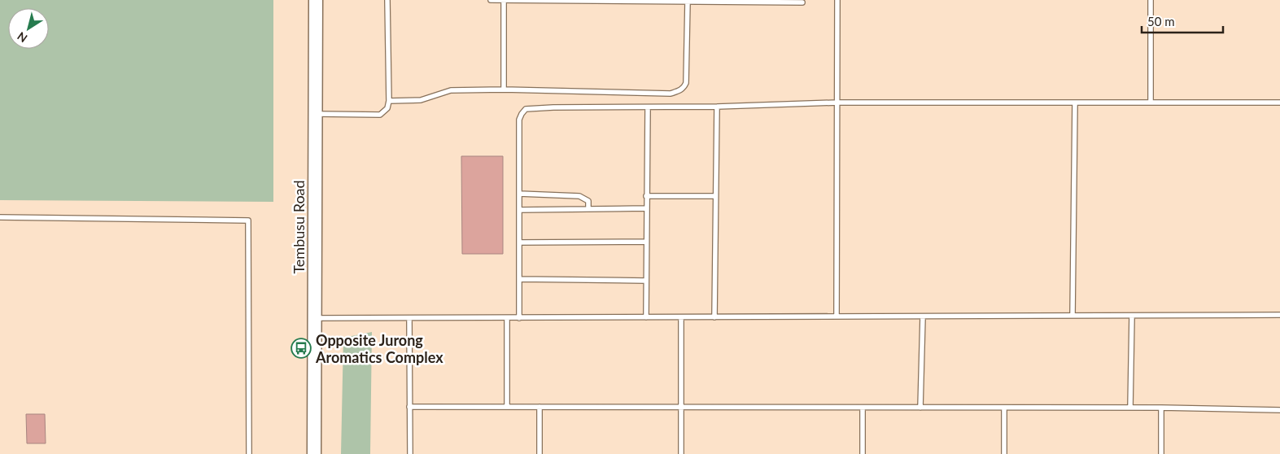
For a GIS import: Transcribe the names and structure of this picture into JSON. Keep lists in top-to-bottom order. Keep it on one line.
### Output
{"streets":{"street":["Tembusu Road"]},"places":{"bus stop":["Opposite Jurong Aromatics Complex"]},"scale_bar":"50 m","north":"bottom left"}
